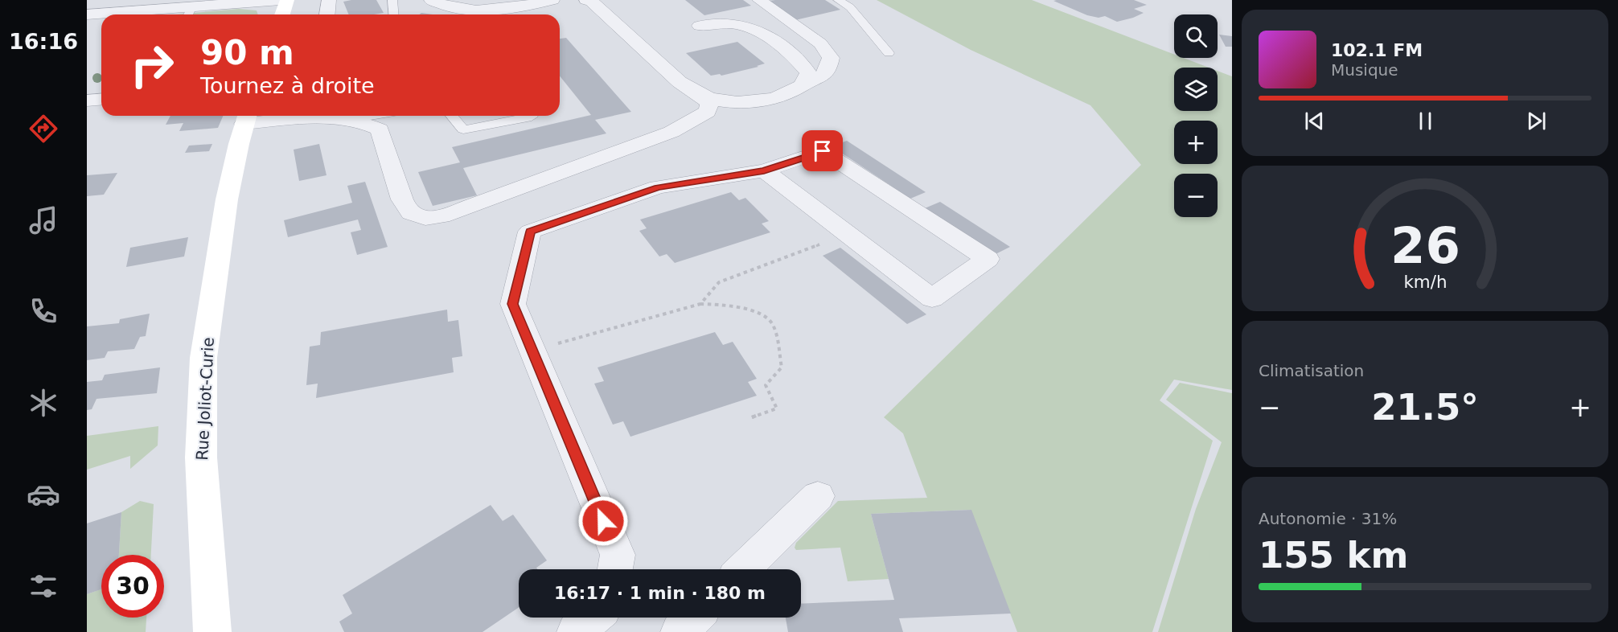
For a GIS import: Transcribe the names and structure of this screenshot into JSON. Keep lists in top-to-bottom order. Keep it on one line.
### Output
{"streets":{"main road":["Rue Joliot-Curie"]},"page":{"tabs":"16:16","map_buttons":["+","−"],"turn":["90 m","Tournez à droite"],"song":["102.1 FM","Musique"],"tile":["Climatisation",["Autonomie · 31%","155 km"]],"heat":["−","21.5°","+"],"limit":"30","trip":"16:17 · 1 min · 180 m","gauge":["26","km/h"]}}
